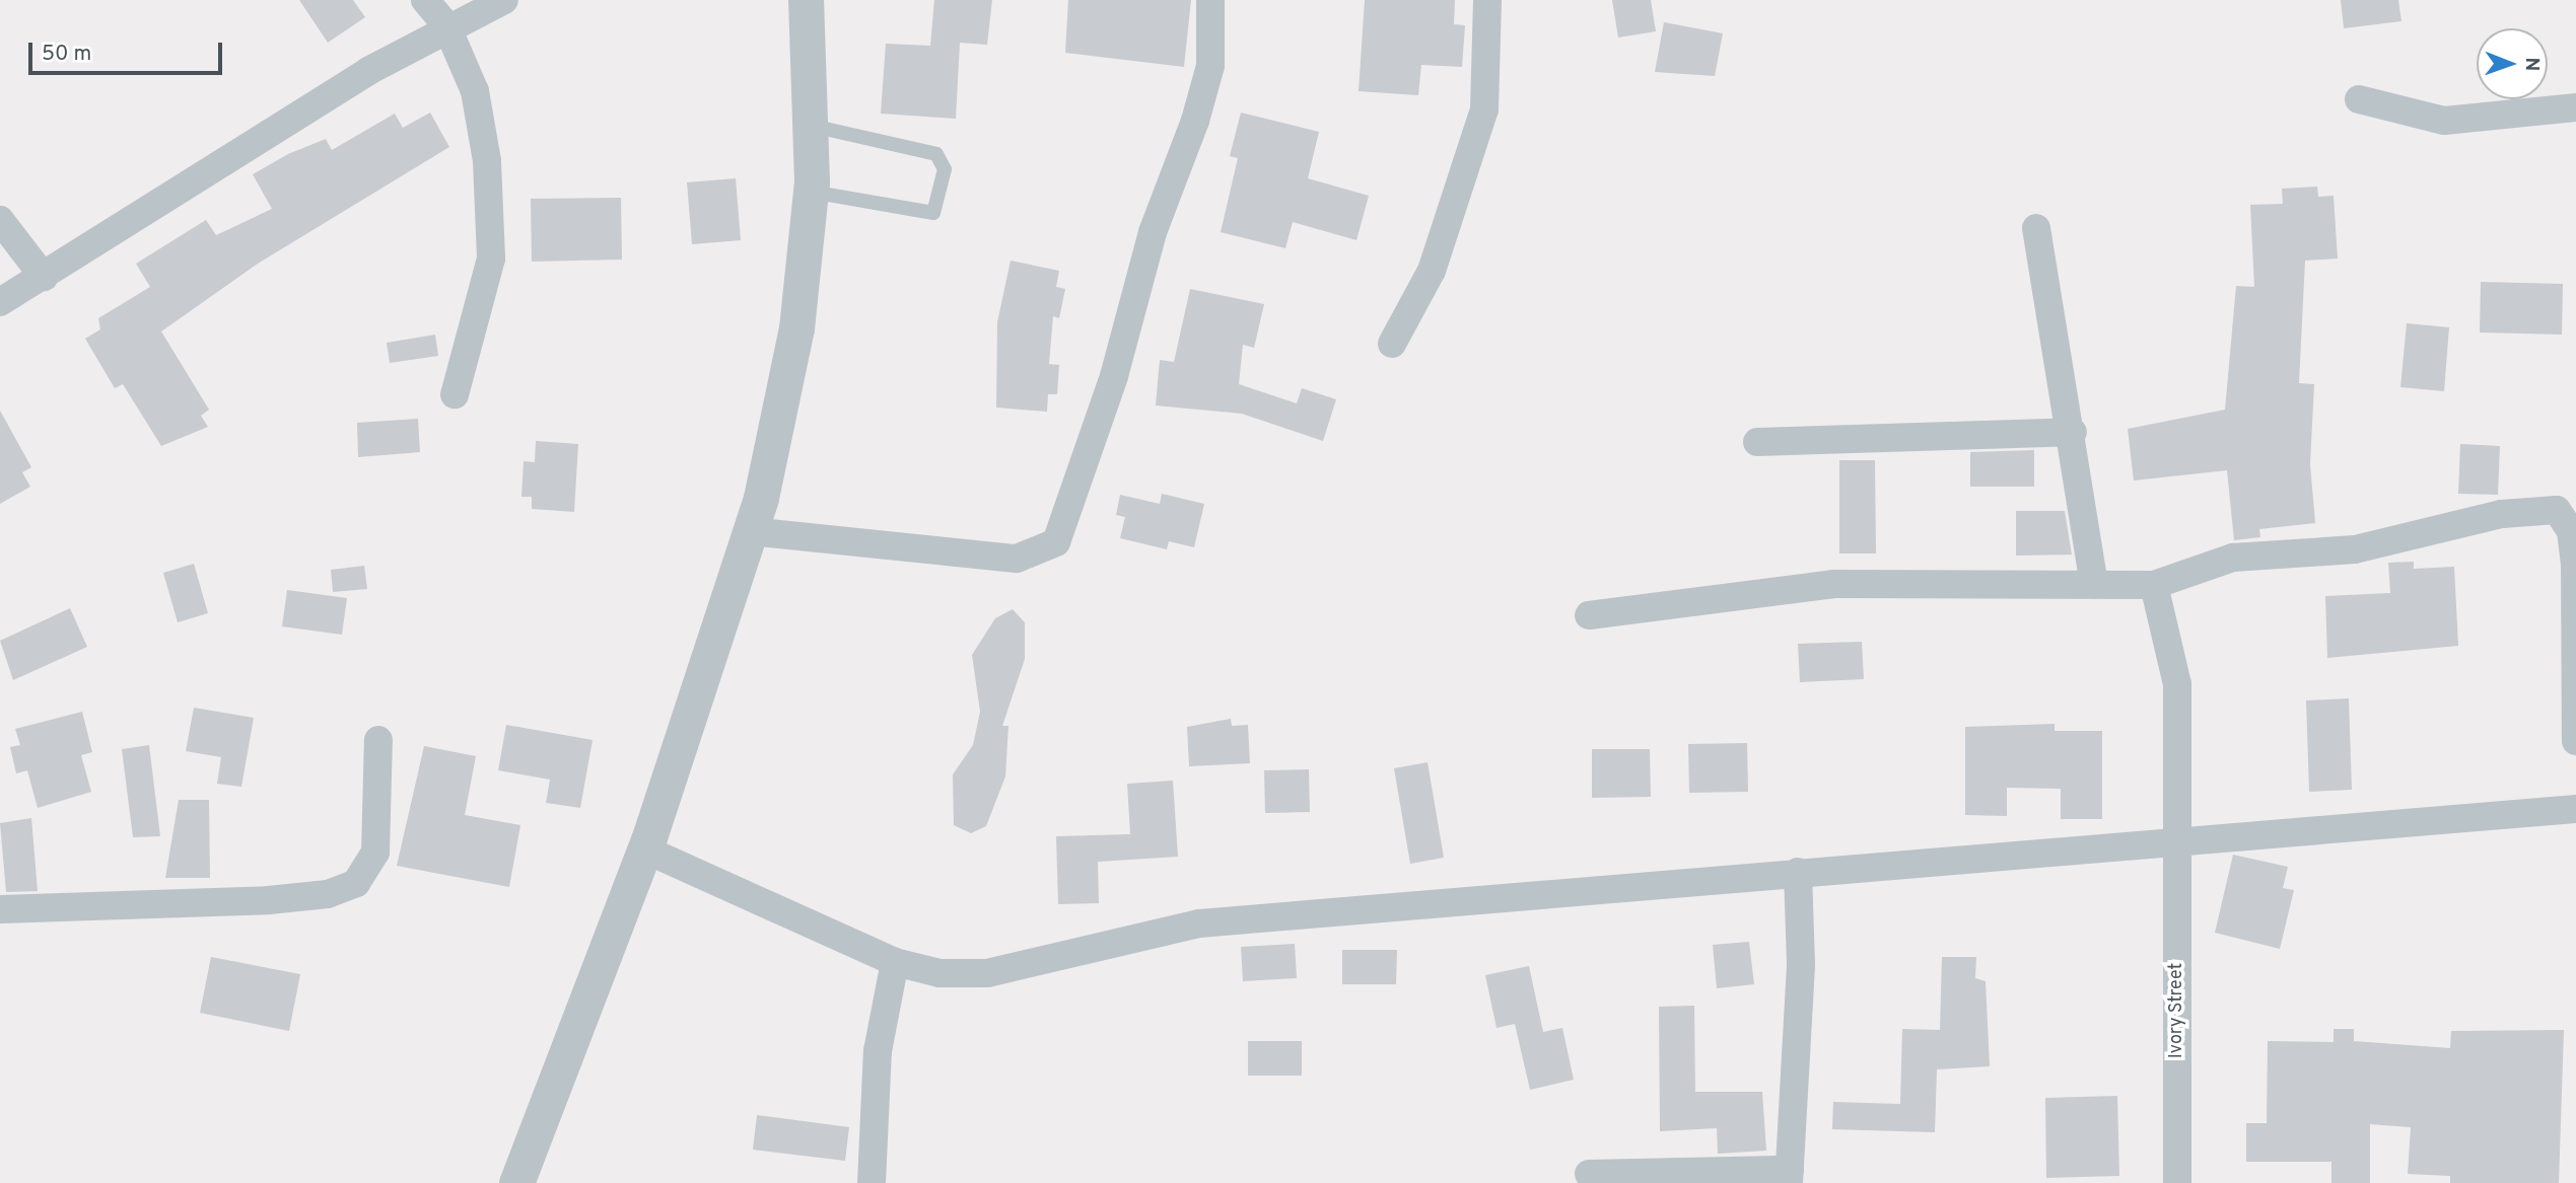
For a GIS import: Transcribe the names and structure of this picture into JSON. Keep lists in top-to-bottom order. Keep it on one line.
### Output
{"streets":{"street":["Ivory Street"]},"scale_bar":"50 m","north":"right"}
